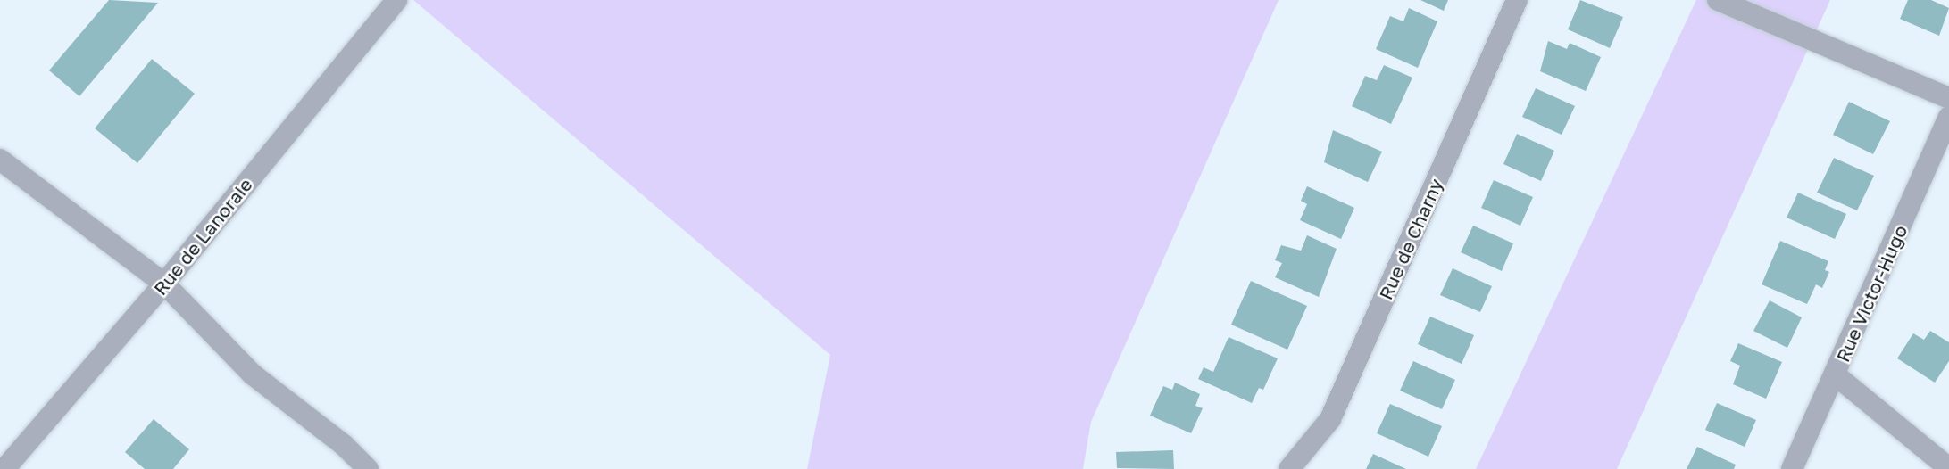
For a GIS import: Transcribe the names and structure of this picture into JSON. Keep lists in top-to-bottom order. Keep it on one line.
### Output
{"streets":{"street":["Rue de Lanoraie","Rue de Charny","Rue Victor-Hugo"]}}
